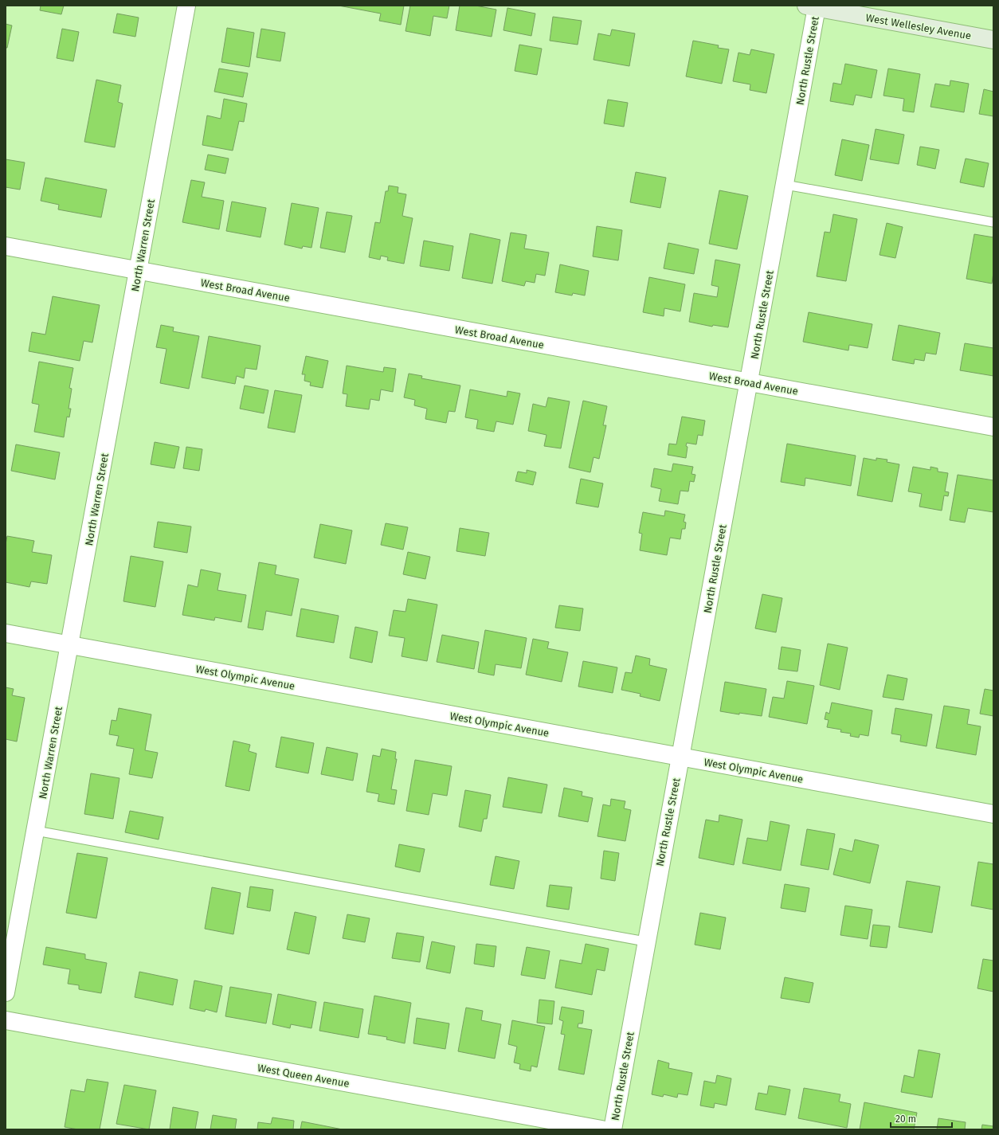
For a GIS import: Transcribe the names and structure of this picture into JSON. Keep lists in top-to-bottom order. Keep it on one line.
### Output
{"streets":{"main road":["West Wellesley Avenue"],"street":["North Rustle Street","North Warren Street","West Broad Avenue","West Olympic Avenue","West Queen Avenue"]},"crossings":[["West Wellesley Avenue","North Rustle Street"],["North Rustle Street","West Broad Avenue"],["North Rustle Street","West Olympic Avenue"],["North Warren Street","West Broad Avenue"],["North Warren Street","West Olympic Avenue"]],"scale_bar":"20 m"}
